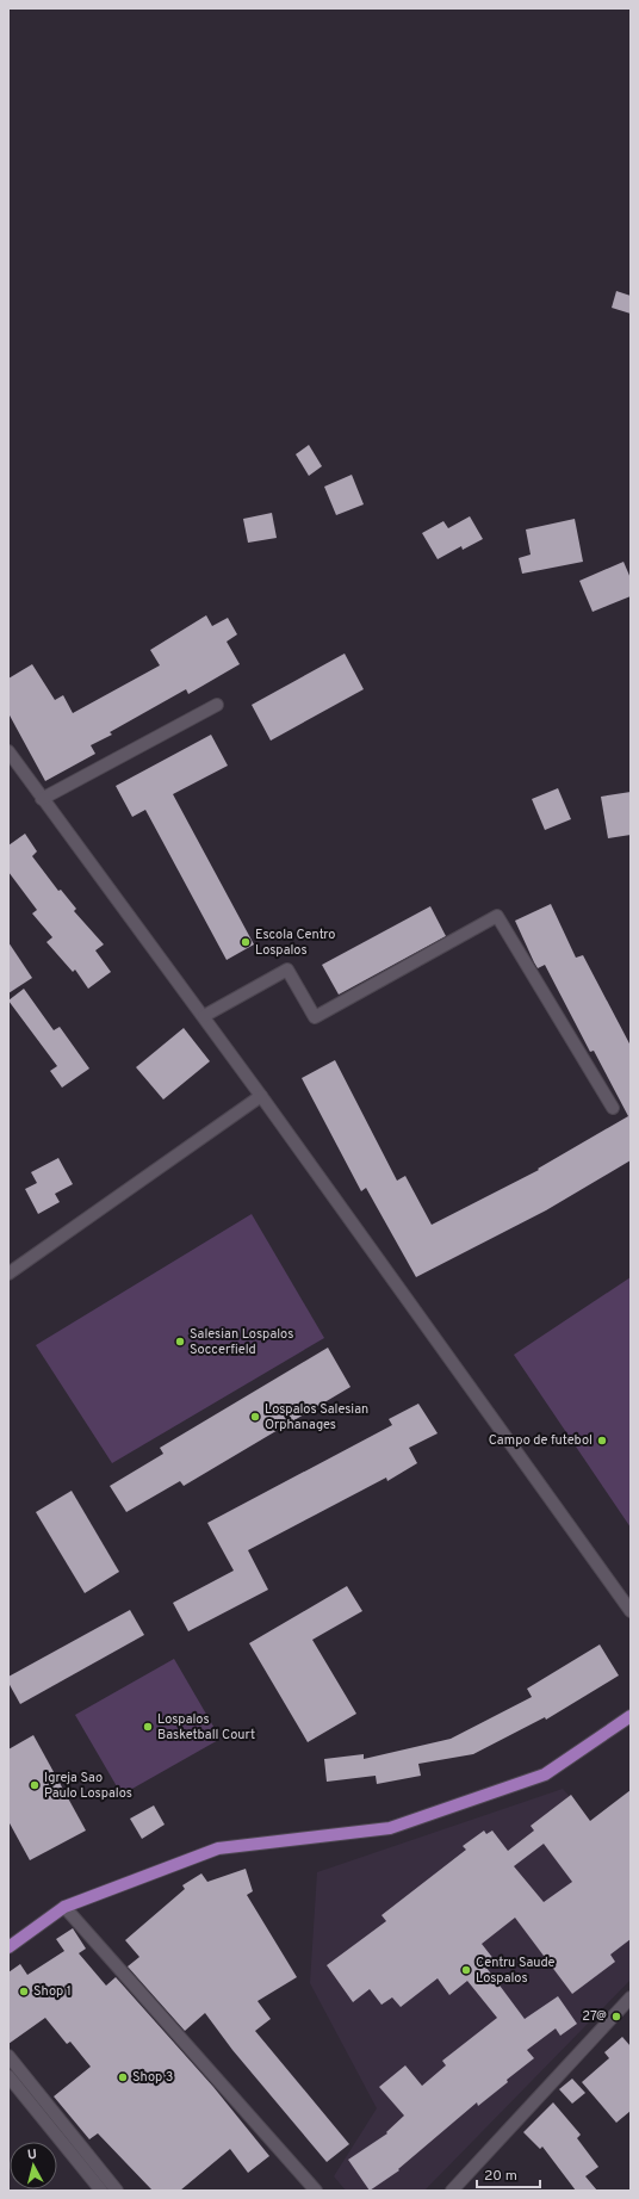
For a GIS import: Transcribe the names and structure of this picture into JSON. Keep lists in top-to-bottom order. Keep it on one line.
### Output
{"places":["Escola Centro Lospalos","Salesian Lospalos Soccerfield","Lospalos Salesian Orphanages","Campo de futebol","Lospalos Basketball Court","Igreja Sao Paulo Lospalos","Centru Saude Lospalos","Shop 1","27@","Shop 3"],"scale_bar":"20 m","north":"top"}
